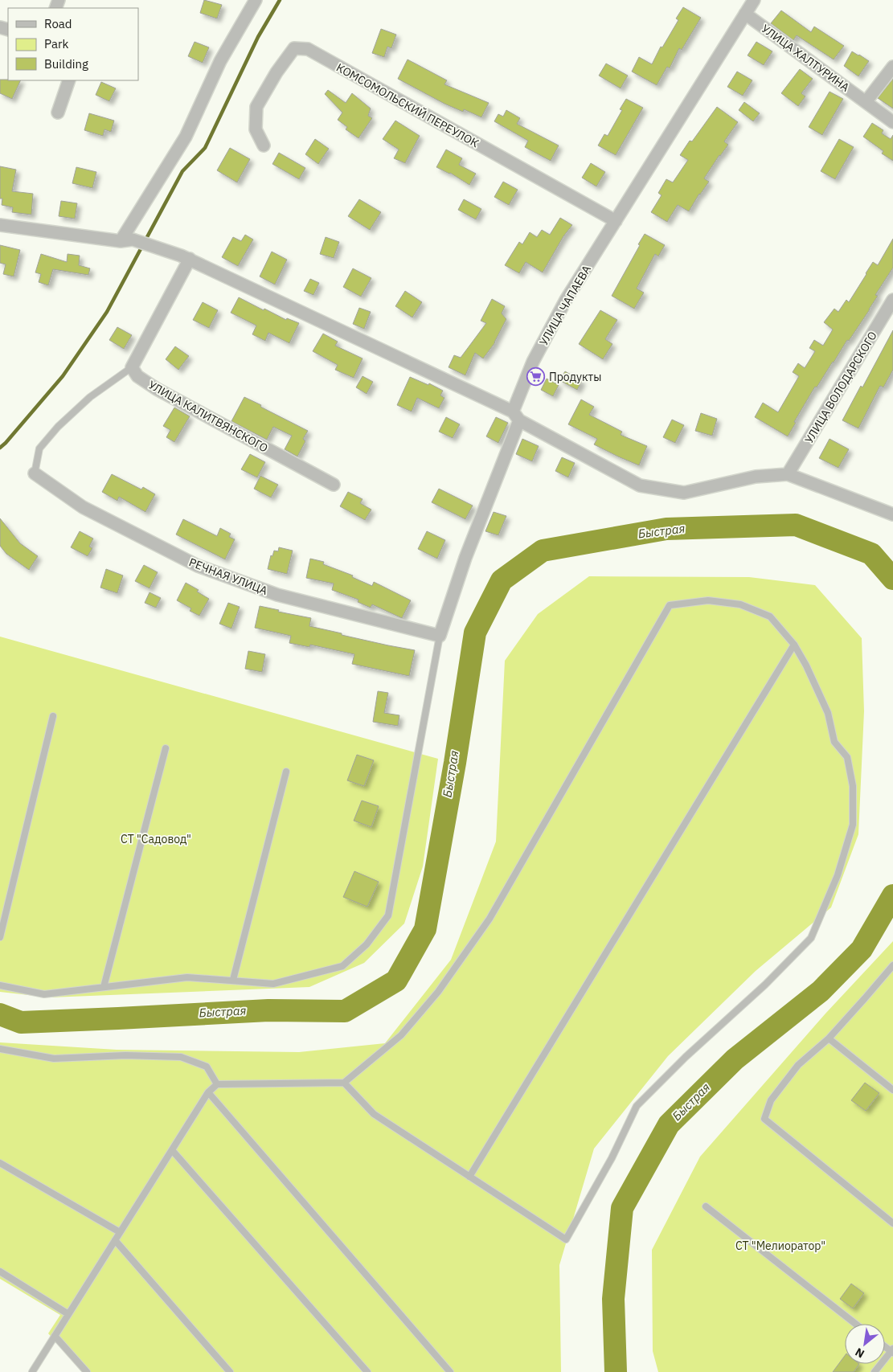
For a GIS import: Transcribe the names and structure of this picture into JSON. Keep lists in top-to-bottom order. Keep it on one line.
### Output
{"streets":{"street":["УЛИЦА ХАЛТУРИНА","КОМСОМОЛЬСКИЙ ПЕРЕУЛОК","УЛИЦА ЧАПАЕВА","УЛИЦА ВОЛОДАРСКОГО","УЛИЦА КАЛИТВЯНСКОГО","РЕЧНАЯ УЛИЦА"]},"crossings":[["УЛИЦА ХАЛТУРИНА","УЛИЦА ЧАПАЕВА"],["КОМСОМОЛЬСКИЙ ПЕРЕУЛОК","УЛИЦА ЧАПАЕВА"],["УЛИЦА ЧАПАЕВА","РЕЧНАЯ УЛИЦА"]],"water":["Быстрая"],"parks":["СТ \"Садовод\"","СТ \"Мелиоратор\""],"places":{"supermarket":["Продукты"]},"legend":["Road","Park","Building"],"north":"bottom left"}
